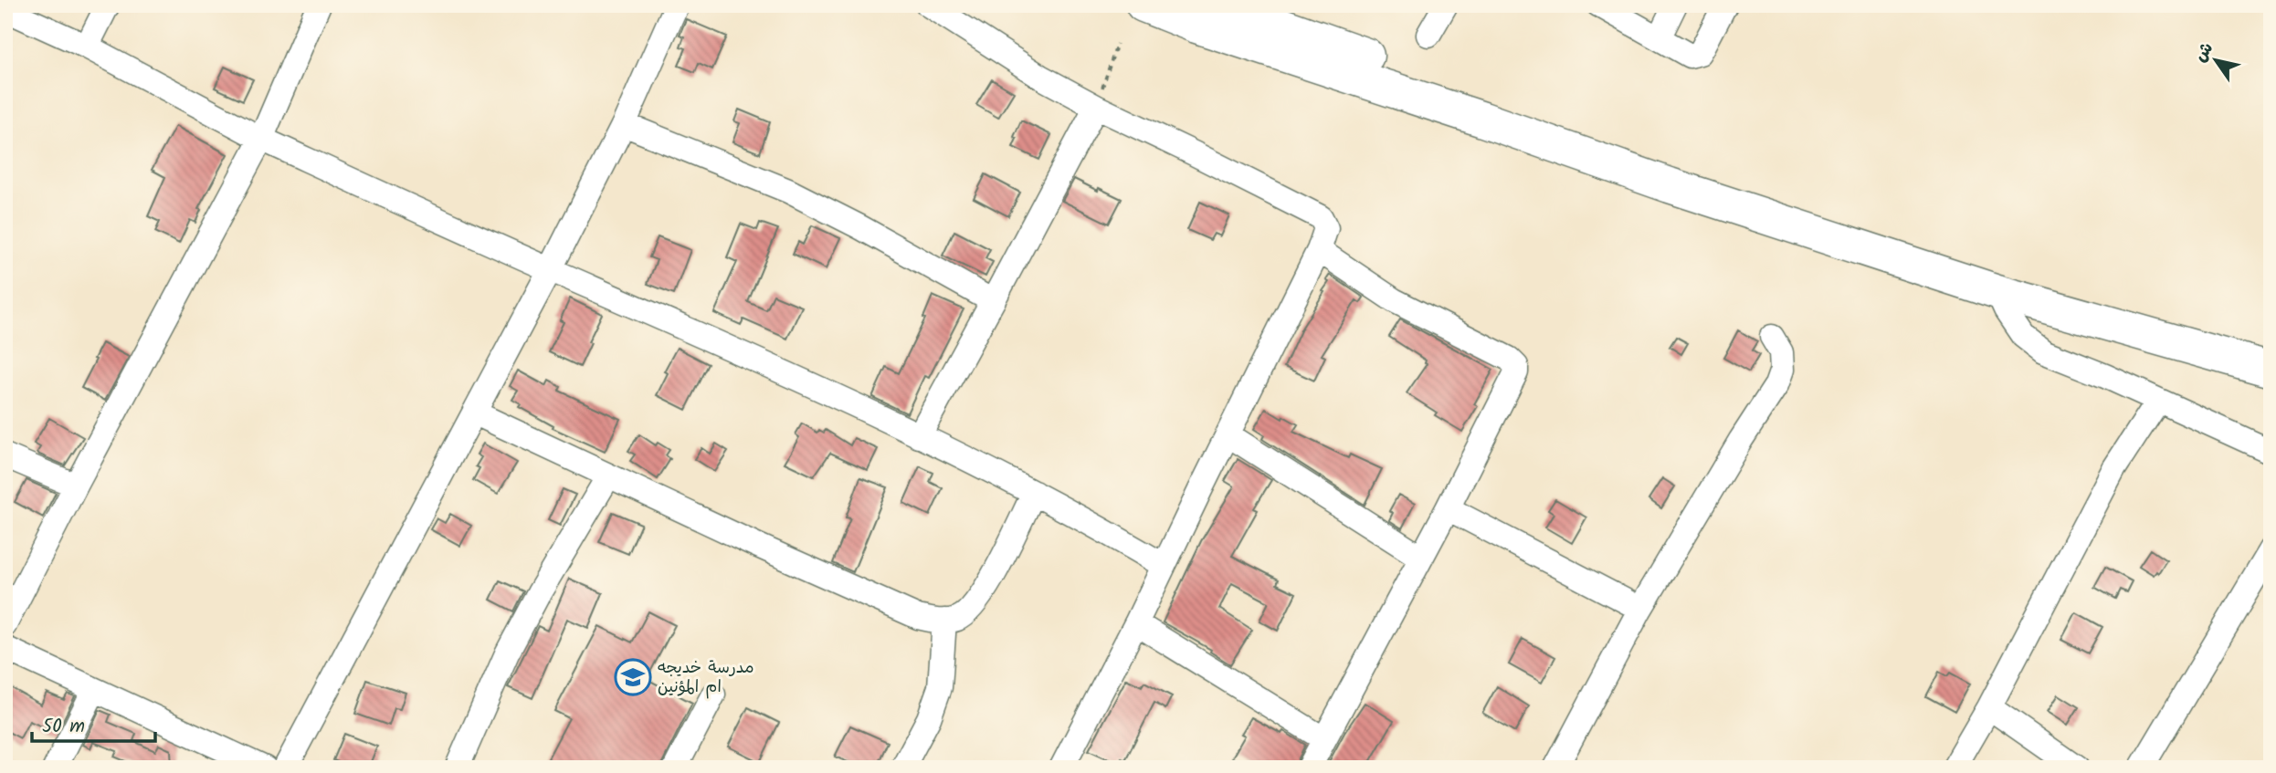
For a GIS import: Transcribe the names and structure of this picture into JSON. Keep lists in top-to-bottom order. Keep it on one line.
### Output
{"places":{"school or university":["مدرسة خديجه ام المؤنين"]},"scale_bar":"50 m","north":"top left"}
